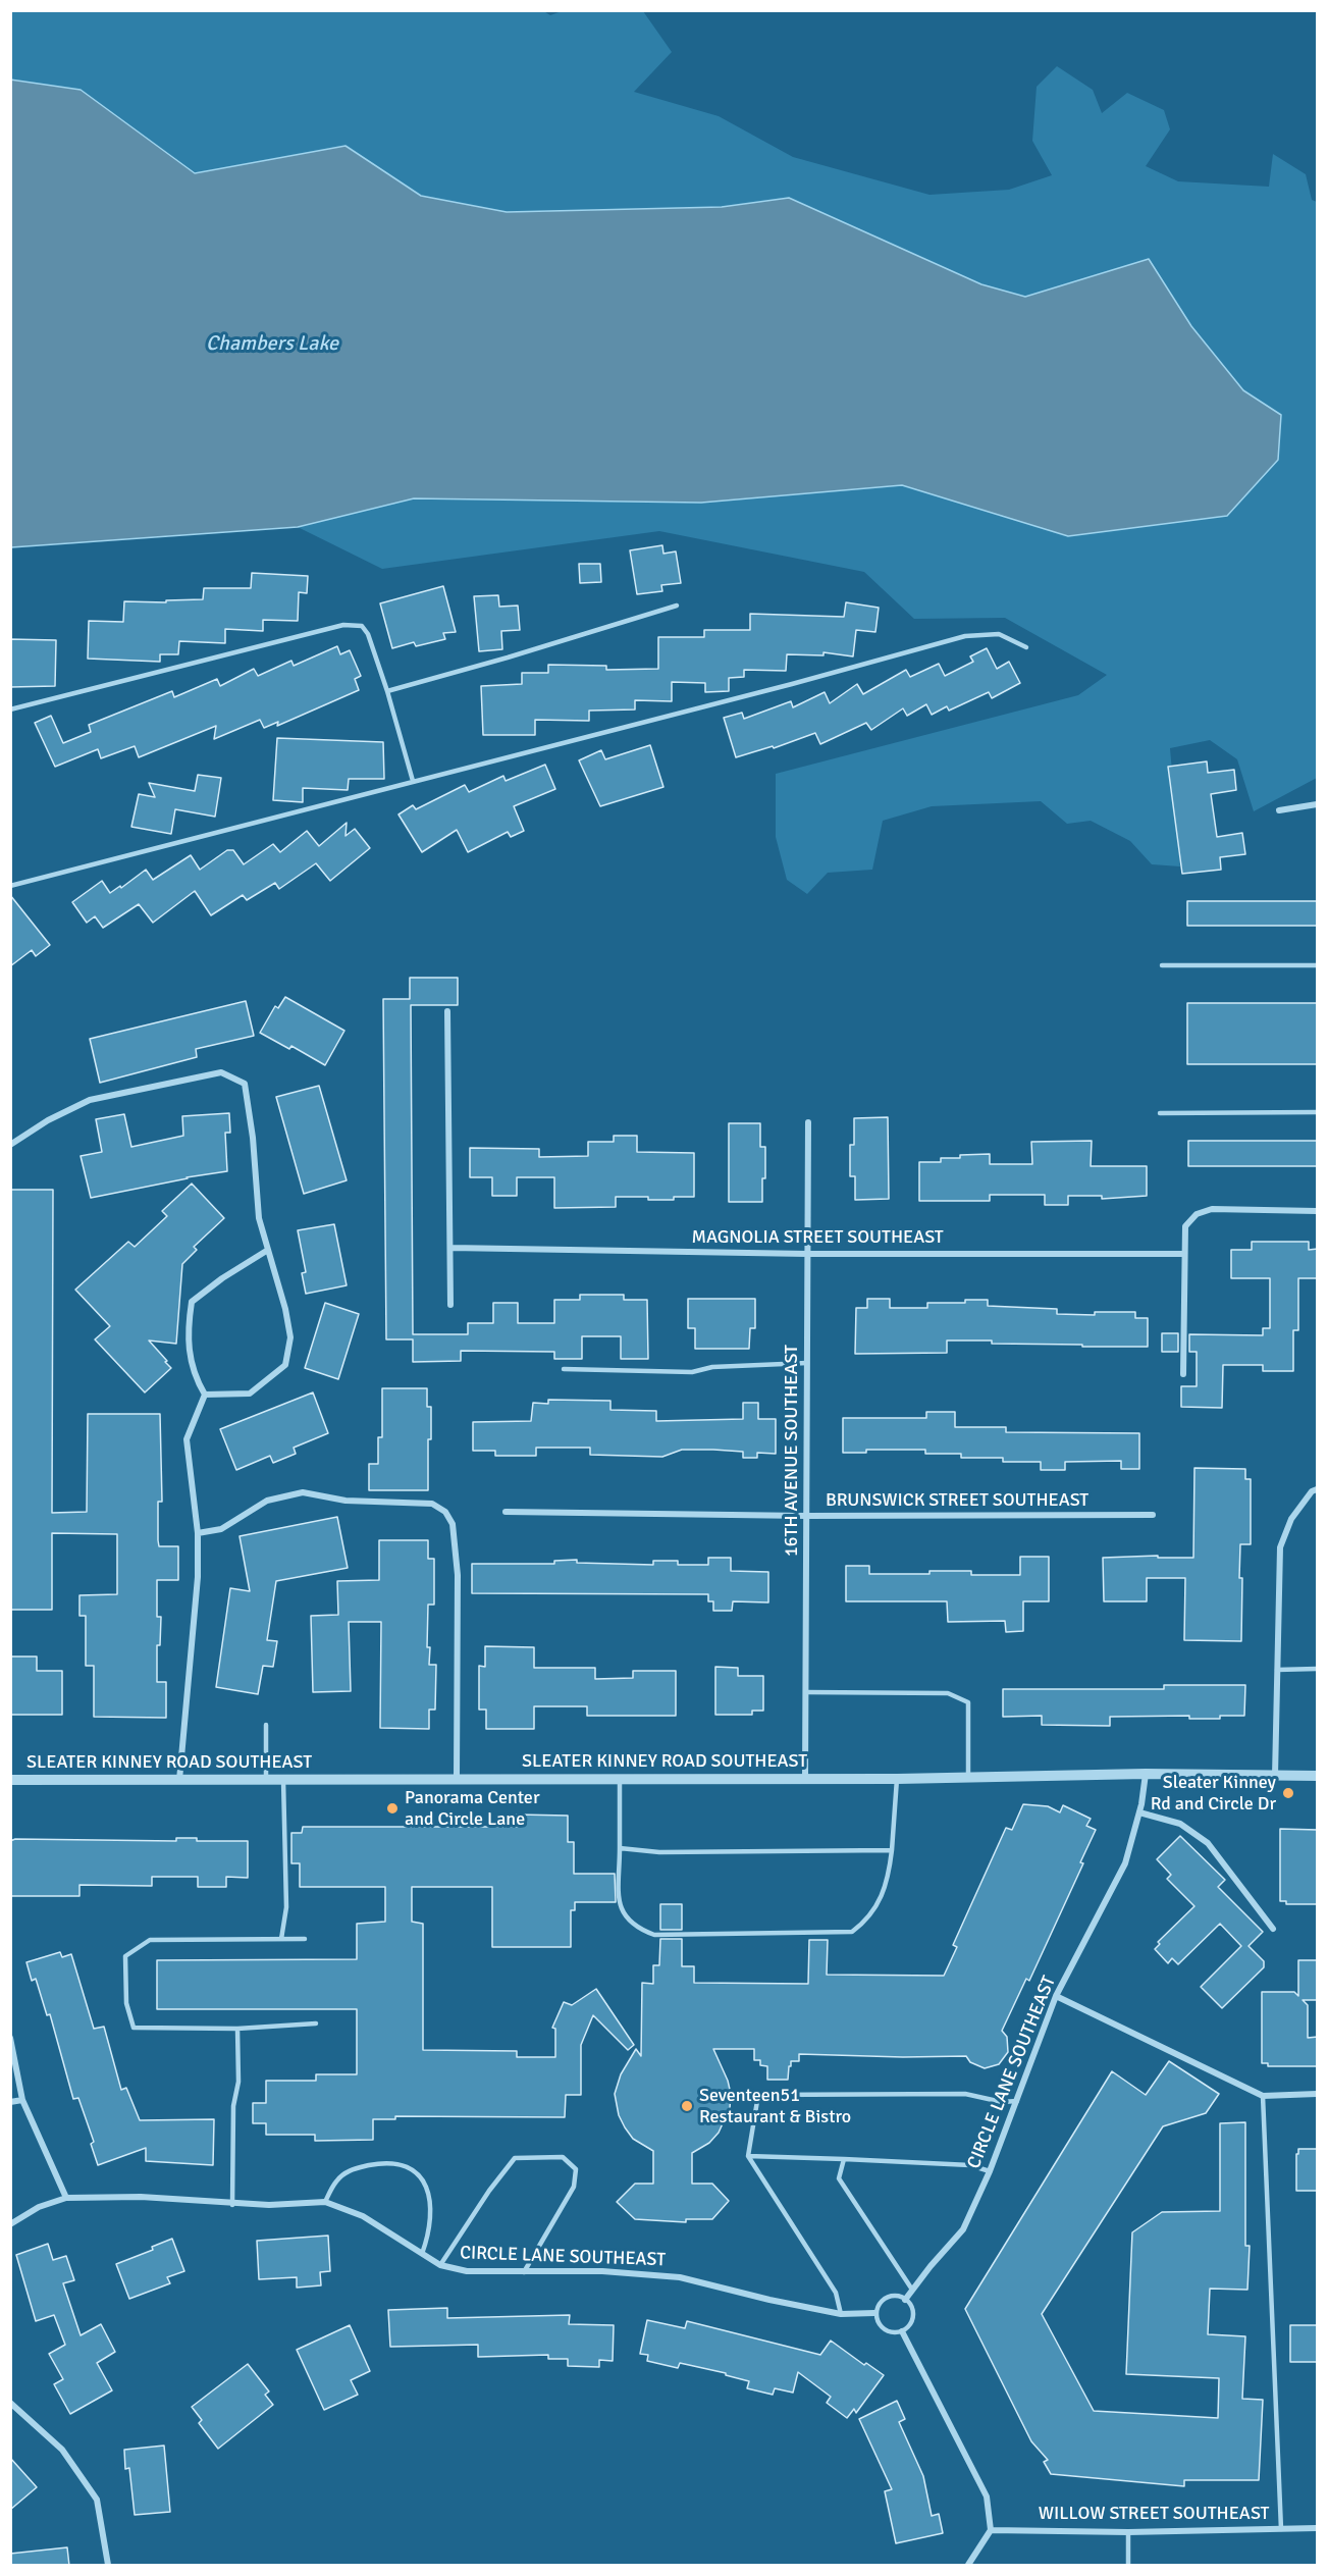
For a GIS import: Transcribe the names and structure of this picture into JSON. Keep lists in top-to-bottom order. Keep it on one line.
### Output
{"streets":{"street":["MAGNOLIA STREET SOUTHEAST","16TH AVENUE SOUTHEAST","BRUNSWICK STREET SOUTHEAST","SLEATER KINNEY ROAD SOUTHEAST","CIRCLE LANE SOUTHEAST","WILLOW STREET SOUTHEAST"]},"crossings":[["MAGNOLIA STREET SOUTHEAST","16TH AVENUE SOUTHEAST"],["16TH AVENUE SOUTHEAST","BRUNSWICK STREET SOUTHEAST"],["16TH AVENUE SOUTHEAST","SLEATER KINNEY ROAD SOUTHEAST"],["SLEATER KINNEY ROAD SOUTHEAST","CIRCLE LANE SOUTHEAST"]],"water":["Chambers Lake"],"places":["Sleater Kinney Rd and Circle Dr","Panorama Center and Circle Lane","Seventeen51 Restaurant & Bistro"]}
